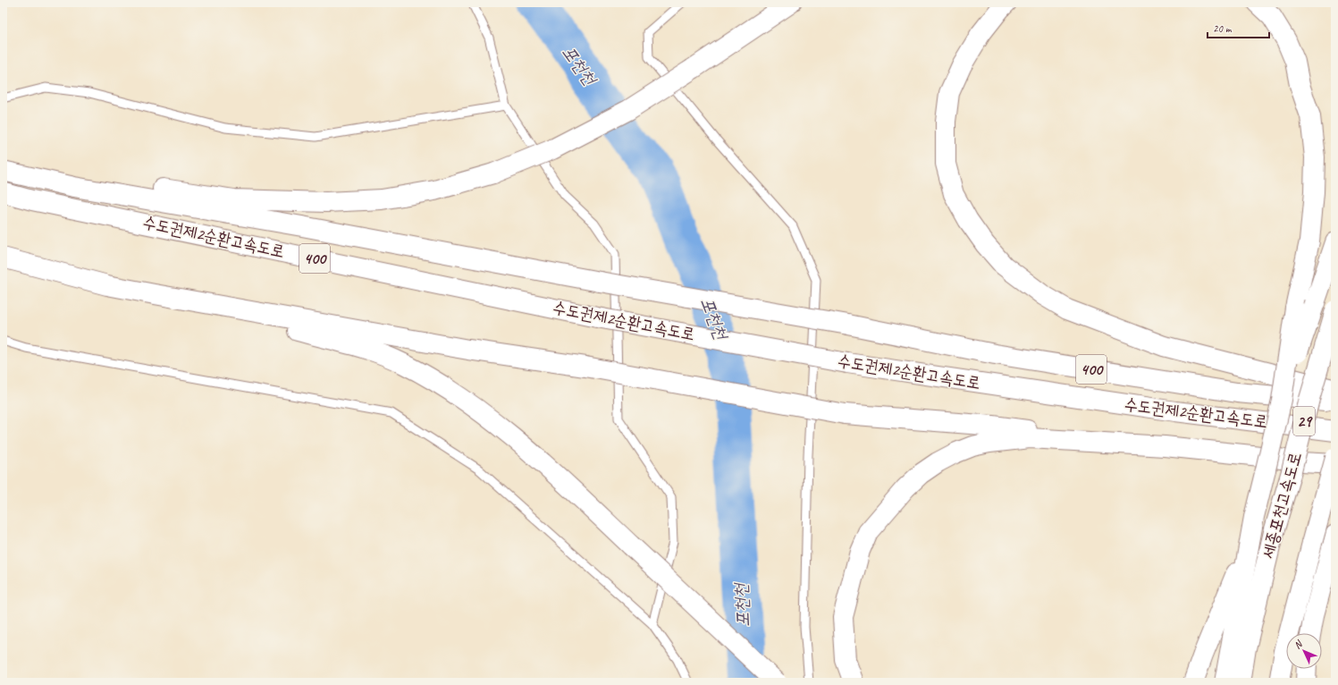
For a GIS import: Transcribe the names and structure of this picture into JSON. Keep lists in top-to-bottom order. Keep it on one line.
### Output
{"streets":{"highway":["수도권제2순환고속도로","400","29","세종포천고속도로"]},"water":["포천천"],"scale_bar":"20 m","north":"top left"}
